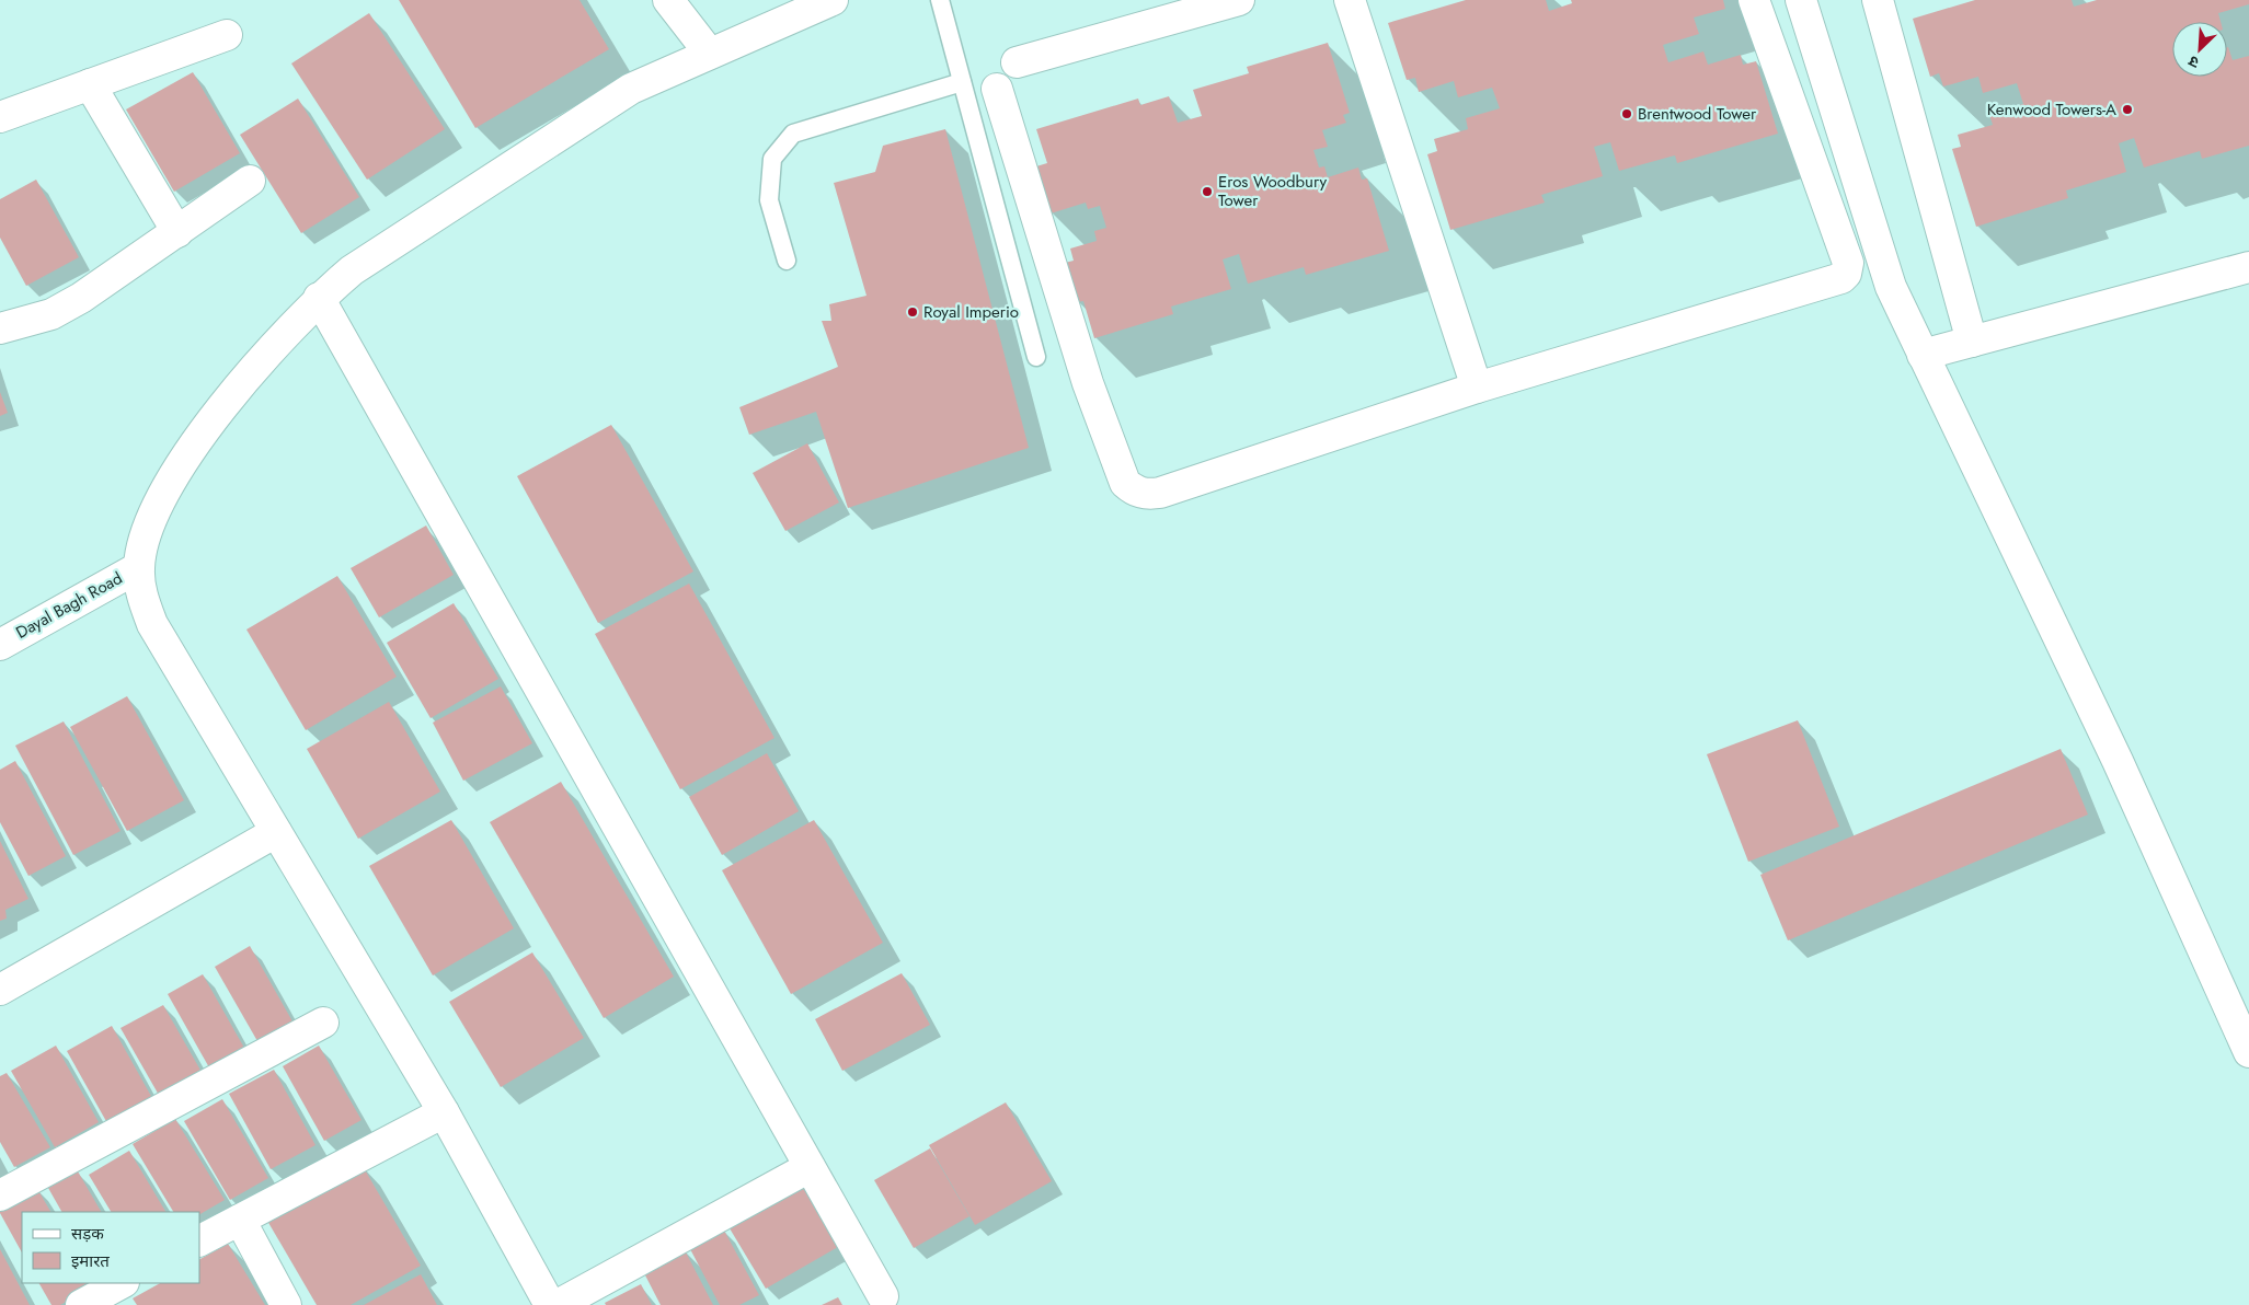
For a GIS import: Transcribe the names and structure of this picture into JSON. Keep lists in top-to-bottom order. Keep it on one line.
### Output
{"streets":{"street":["Dayal Bagh Road"]},"places":["Kenwood Towers-A","Brentwood Tower","Eros Woodbury Tower","Royal Imperio"],"legend":["सड़क","इमारत"],"north":"bottom left"}
